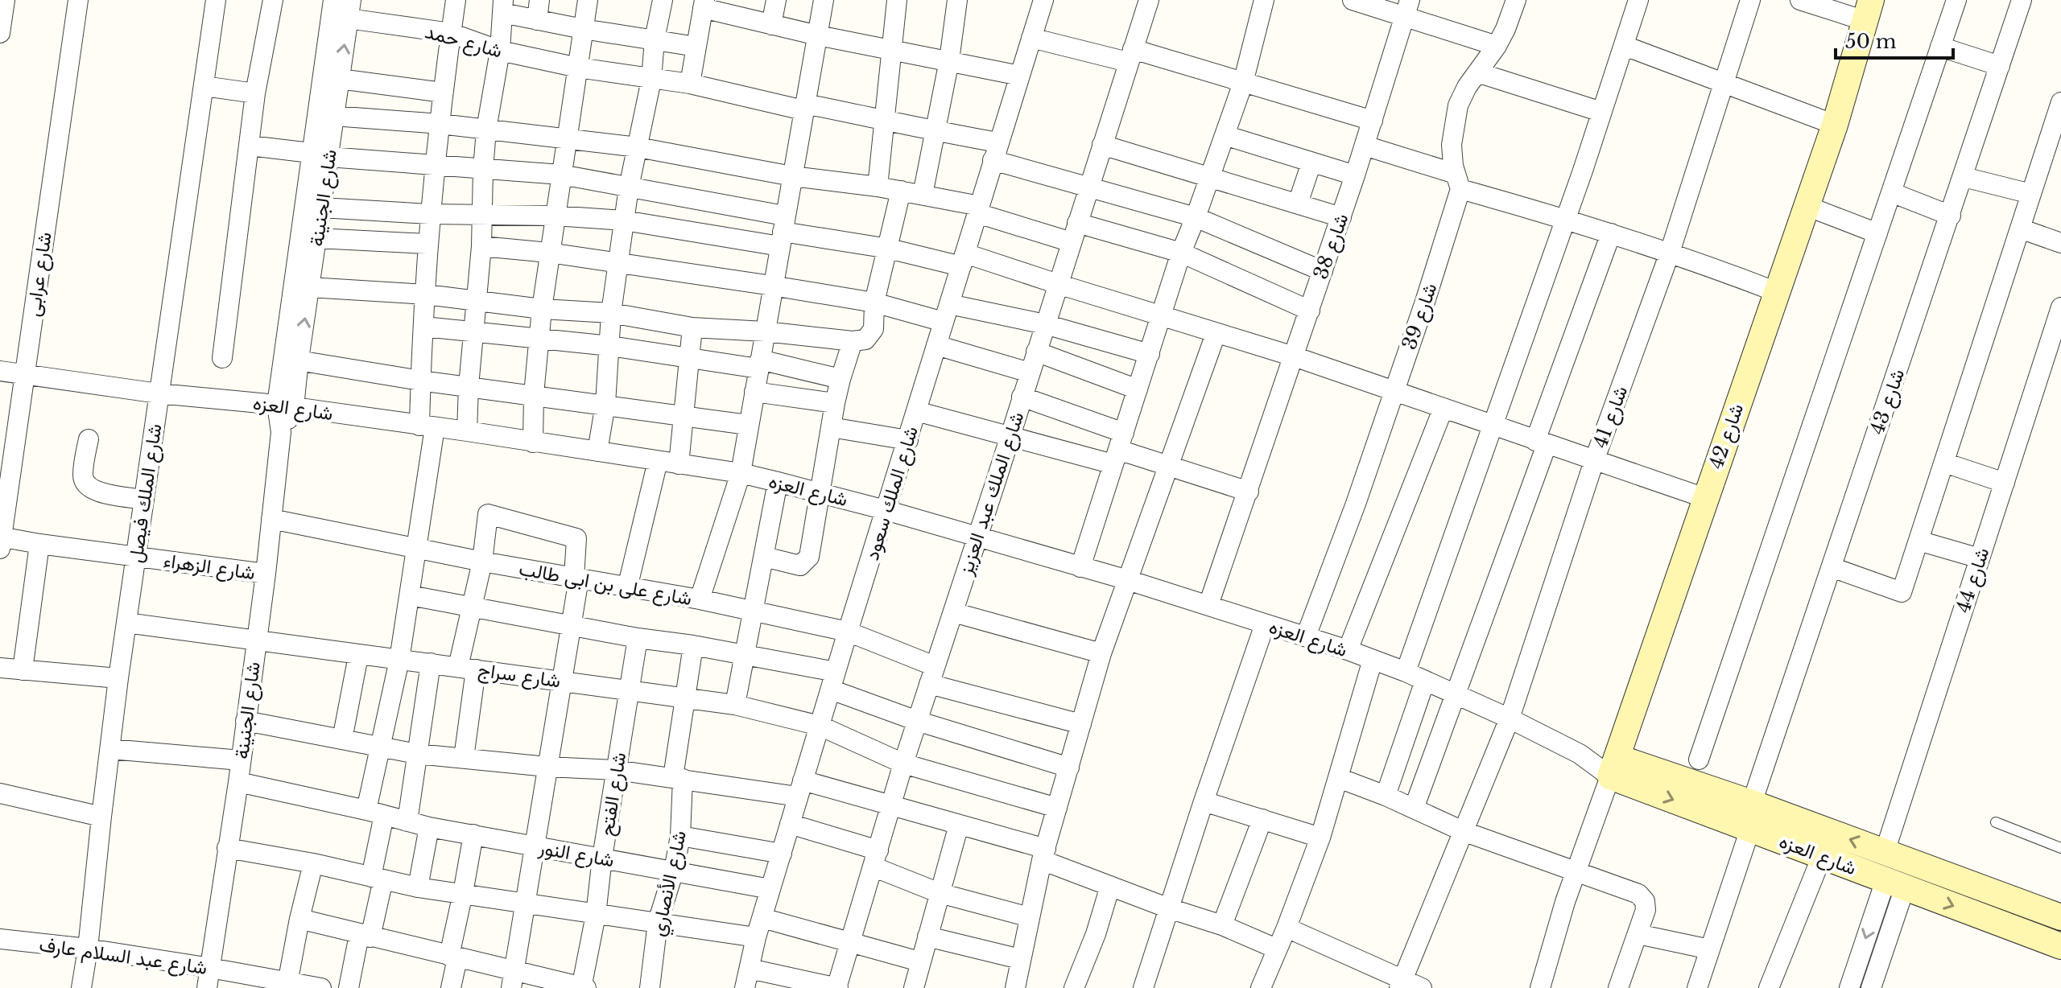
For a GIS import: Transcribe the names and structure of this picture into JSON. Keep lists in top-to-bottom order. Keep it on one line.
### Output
{"streets":{"main road":["شارع العزه","شارع 42"],"street":["شارع حمد","شارع الجنينة","شارع 38","شارع عرابى","شارع 39","شارع 43","شارع 41","شارع الملك فيصل","شارع الملك سعود","شارع الملك عبد العزيز","شارع الزهراء","شارع 44","شارع على بن ابى طالب","شارع سراج","شارع الفتح","شارع النور","شارع الأنصاري","شارع عبد السلام عارف"]},"crossings":[["شارع حمد","شارع الجنينة"],["شارع حمد","شارع 38"],["شارع حمد","شارع الملك سعود"],["شارع حمد","شارع الملك عبد العزيز"],["شارع الجنينة","شارع العزه"],["شارع الجنينة","شارع الزهراء"],["شارع الجنينة","شارع على بن ابى طالب"],["شارع الجنينة","شارع سراج"],["شارع الجنينة","شارع النور"],["شارع الجنينة","شارع عبد السلام عارف"],["شارع 38","شارع العزه"],["شارع عرابى","شارع العزه"],["شارع عرابى","شارع الزهراء"],["شارع 39","شارع العزه"],["شارع 43","شارع العزه"],["شارع العزه","شارع 41"],["شارع العزه","شارع 42"],["شارع العزه","شارع الملك فيصل"],["شارع العزه","شارع الملك سعود"],["شارع العزه","شارع الملك عبد العزيز"],["شارع العزه","شارع 44"],["شارع الملك فيصل","شارع الزهراء"],["شارع الملك فيصل","شارع سراج"],["شارع الملك فيصل","شارع عبد السلام عارف"],["شارع الملك سعود","شارع على بن ابى طالب"],["شارع الملك سعود","شارع سراج"],["شارع الملك سعود","شارع النور"],["شارع الملك عبد العزيز","شارع على بن ابى طالب"],["شارع الملك عبد العزيز","شارع سراج"],["شارع سراج","شارع الفتح"],["شارع سراج","شارع الأنصاري"],["شارع الفتح","شارع النور"],["شارع النور","شارع الأنصاري"]],"scale_bar":"50 m"}
